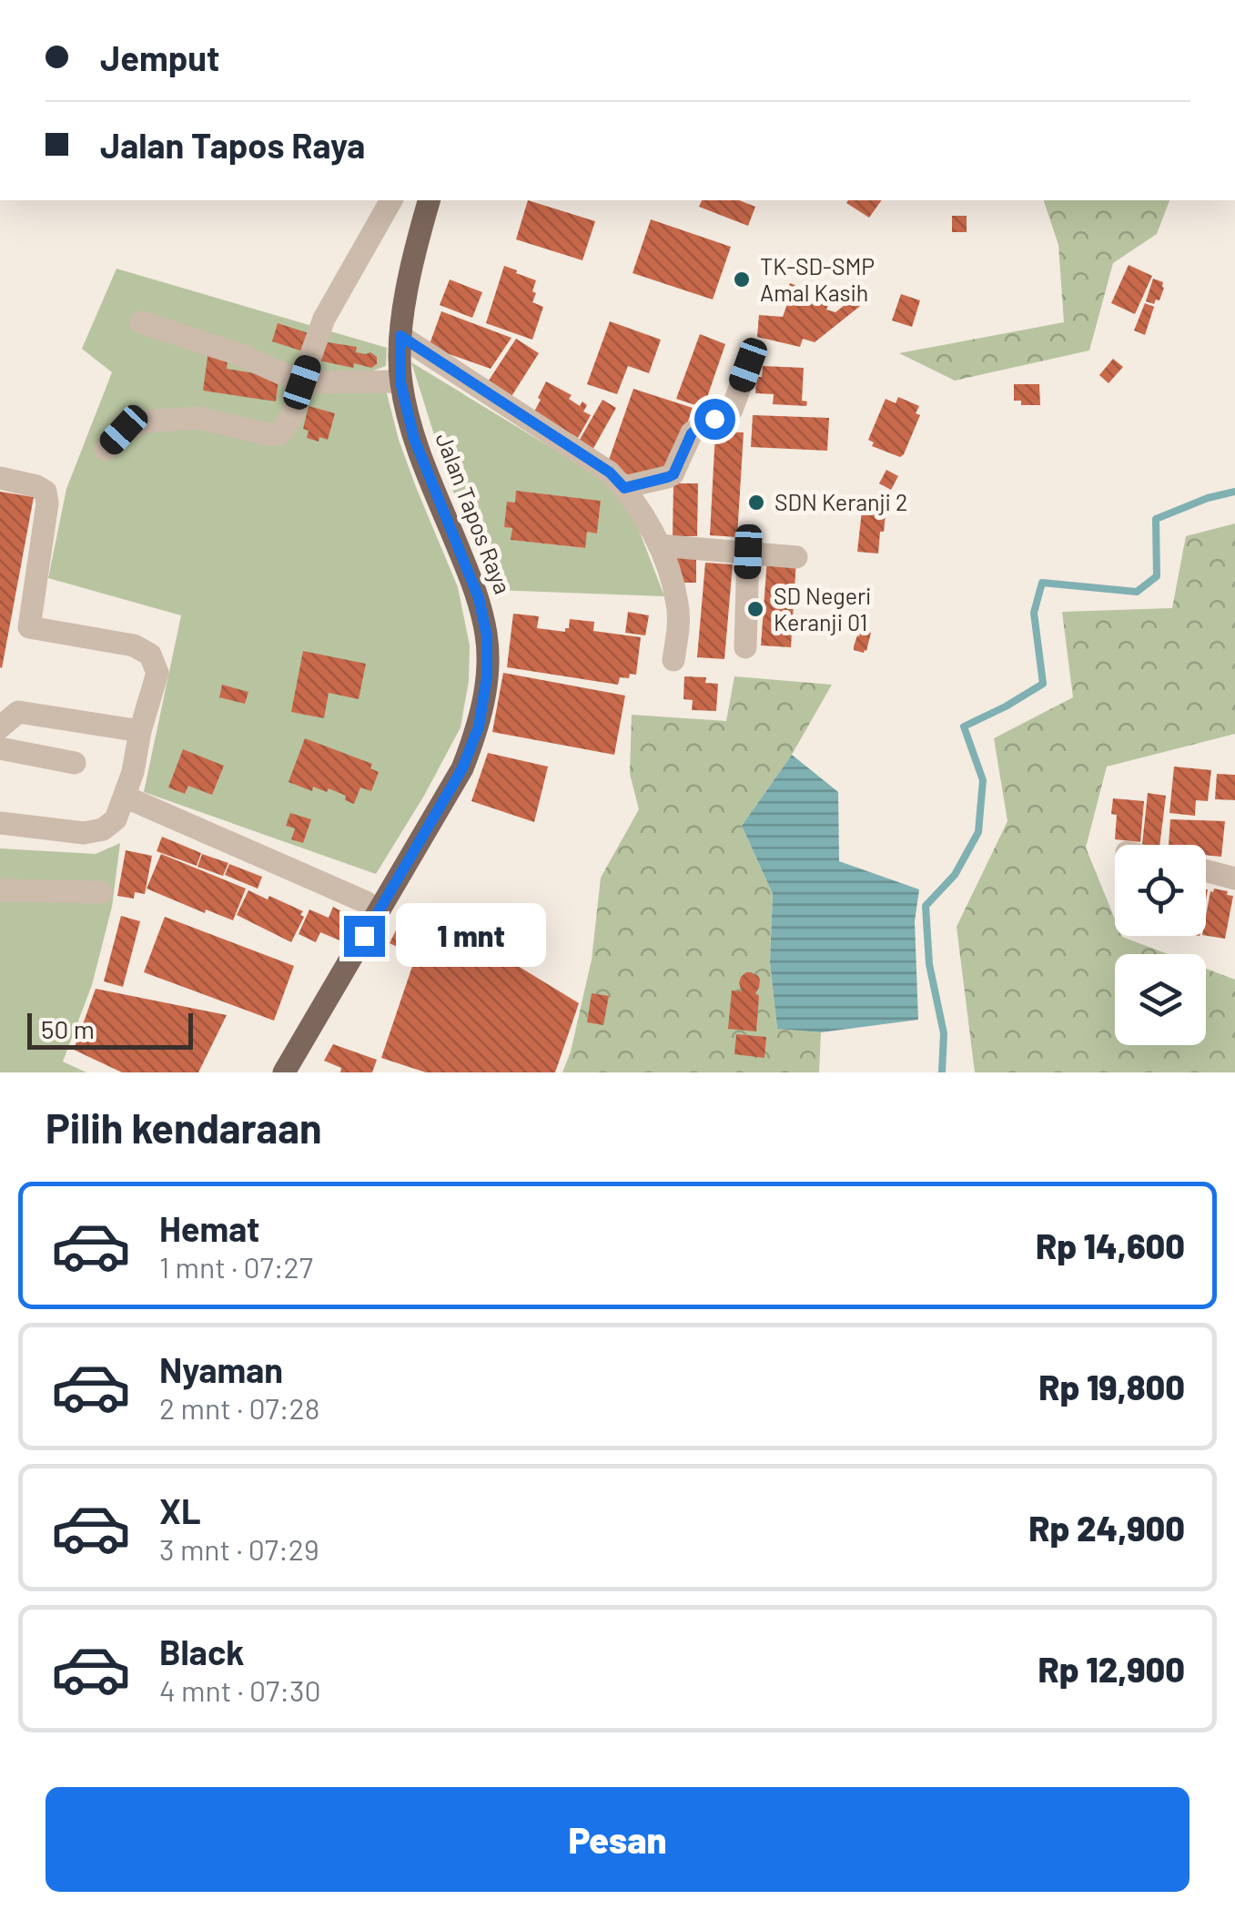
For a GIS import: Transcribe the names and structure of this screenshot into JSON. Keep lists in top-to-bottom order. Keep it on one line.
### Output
{"streets":{"main road":["Jalan Tapos Raya"]},"places":["TK-SD-SMP Amal Kasih","SDN Keranji 2","SD Negeri Keranji 01"],"scale_bar":"50 m","page":{"banner":["Jemput","Jalan Tapos Raya"],"bubble":"1 mnt","scale":"50 m","heading":"Pilih kendaraan","list":[{"name":"Hemat","note":"1 mnt · 07:27","value":"Rp 14,600"},{"name":"Nyaman","note":"2 mnt · 07:28","value":"Rp 19,800"},{"name":"XL","note":"3 mnt · 07:29","value":"Rp 24,900"},{"name":"Black","note":"4 mnt · 07:30","value":"Rp 12,900"}],"buttons":"Pesan"}}
